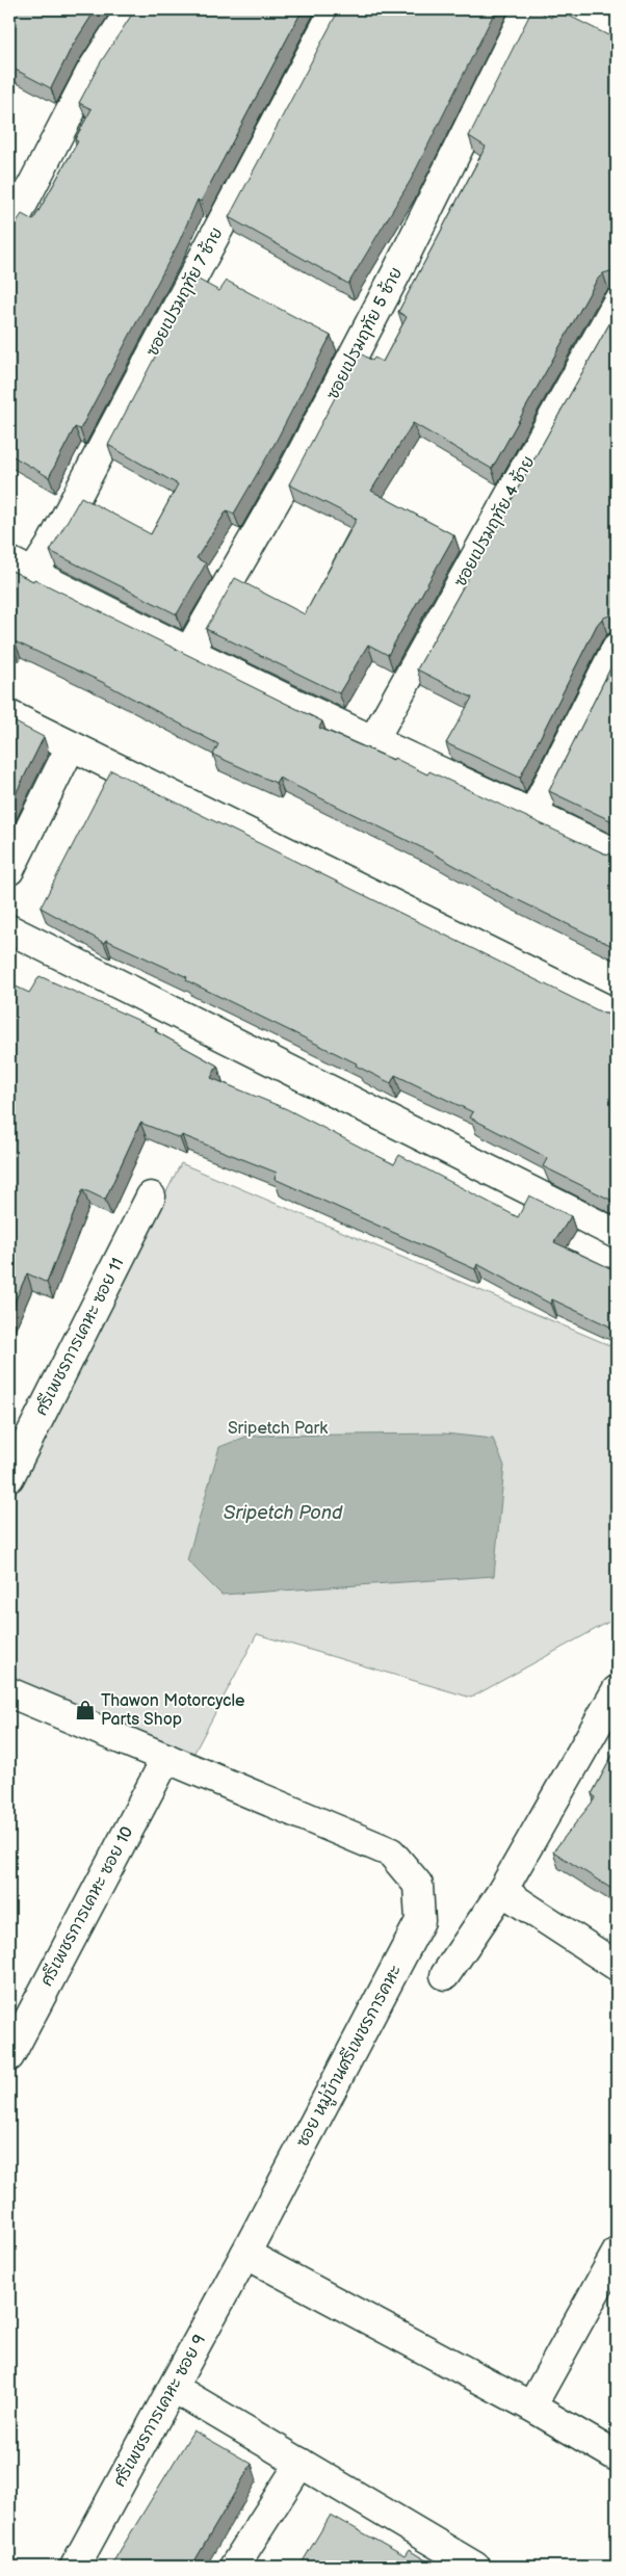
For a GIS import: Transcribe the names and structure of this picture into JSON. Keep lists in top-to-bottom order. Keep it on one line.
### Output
{"streets":{"street":["ซอยเปรมฤทัย 7 ซ้าย","ซอยเปรมฤทัย 5 ซ้าย","ซอยเปรมฤทัย 4 ซ้าย","ศรีเพชรการเคหะ ซอย 11","ศรีเพชรการเคหะ ซอย 10","ซอย หมู่บ้านศรีเพชรการคหะ","ศรีเพชรการเคหะ ซอย 9"]},"crossings":[["ศรีเพชรการเคหะ ซอย 10","ซอย หมู่บ้านศรีเพชรการคหะ"],["ซอย หมู่บ้านศรีเพชรการคหะ","ศรีเพชรการเคหะ ซอย 9"]],"water":["Sripetch Pond"],"parks":["Sripetch Park"],"places":{"shop":["Thawon Motorcycle Parts Shop"]}}
